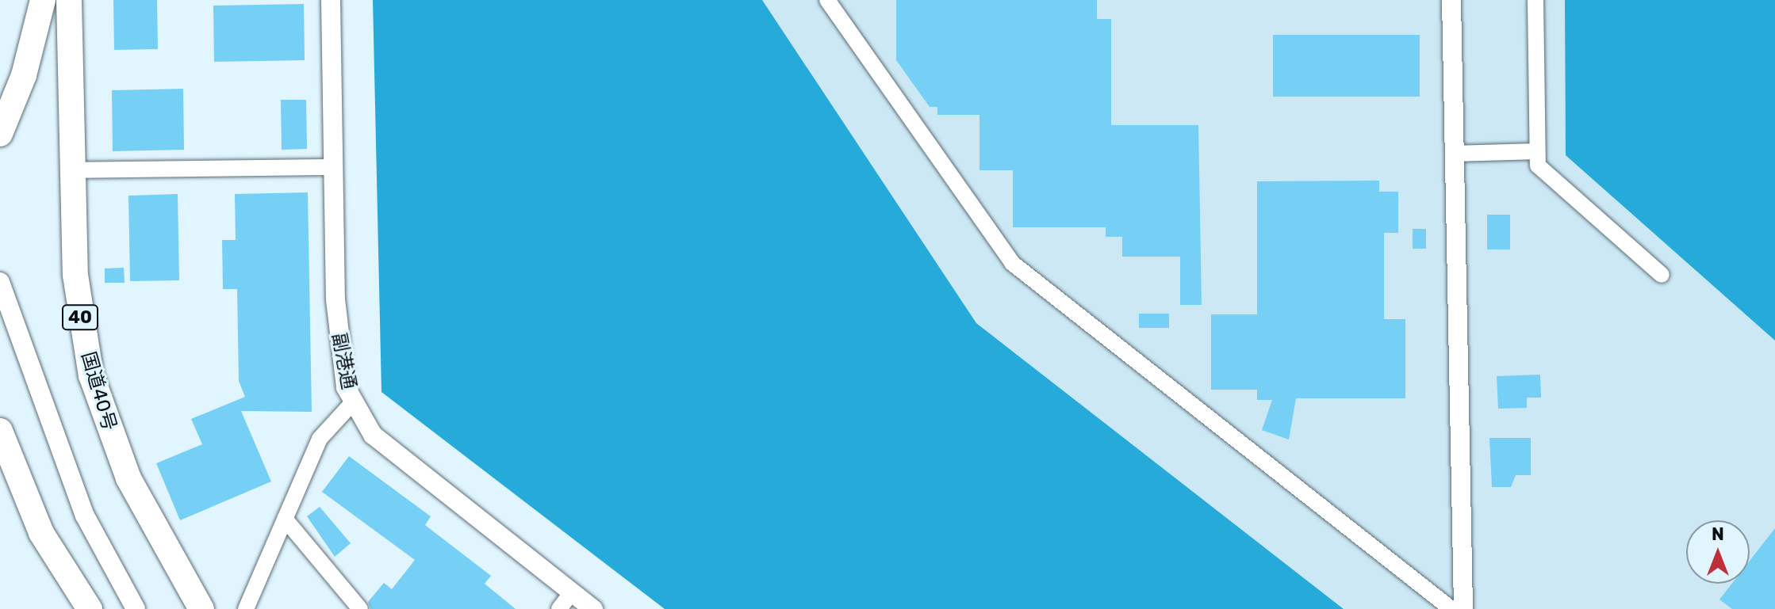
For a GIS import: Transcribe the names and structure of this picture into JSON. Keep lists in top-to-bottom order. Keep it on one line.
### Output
{"streets":{"highway":["40","国道40号"],"street":["副港通"]},"north":"top"}
